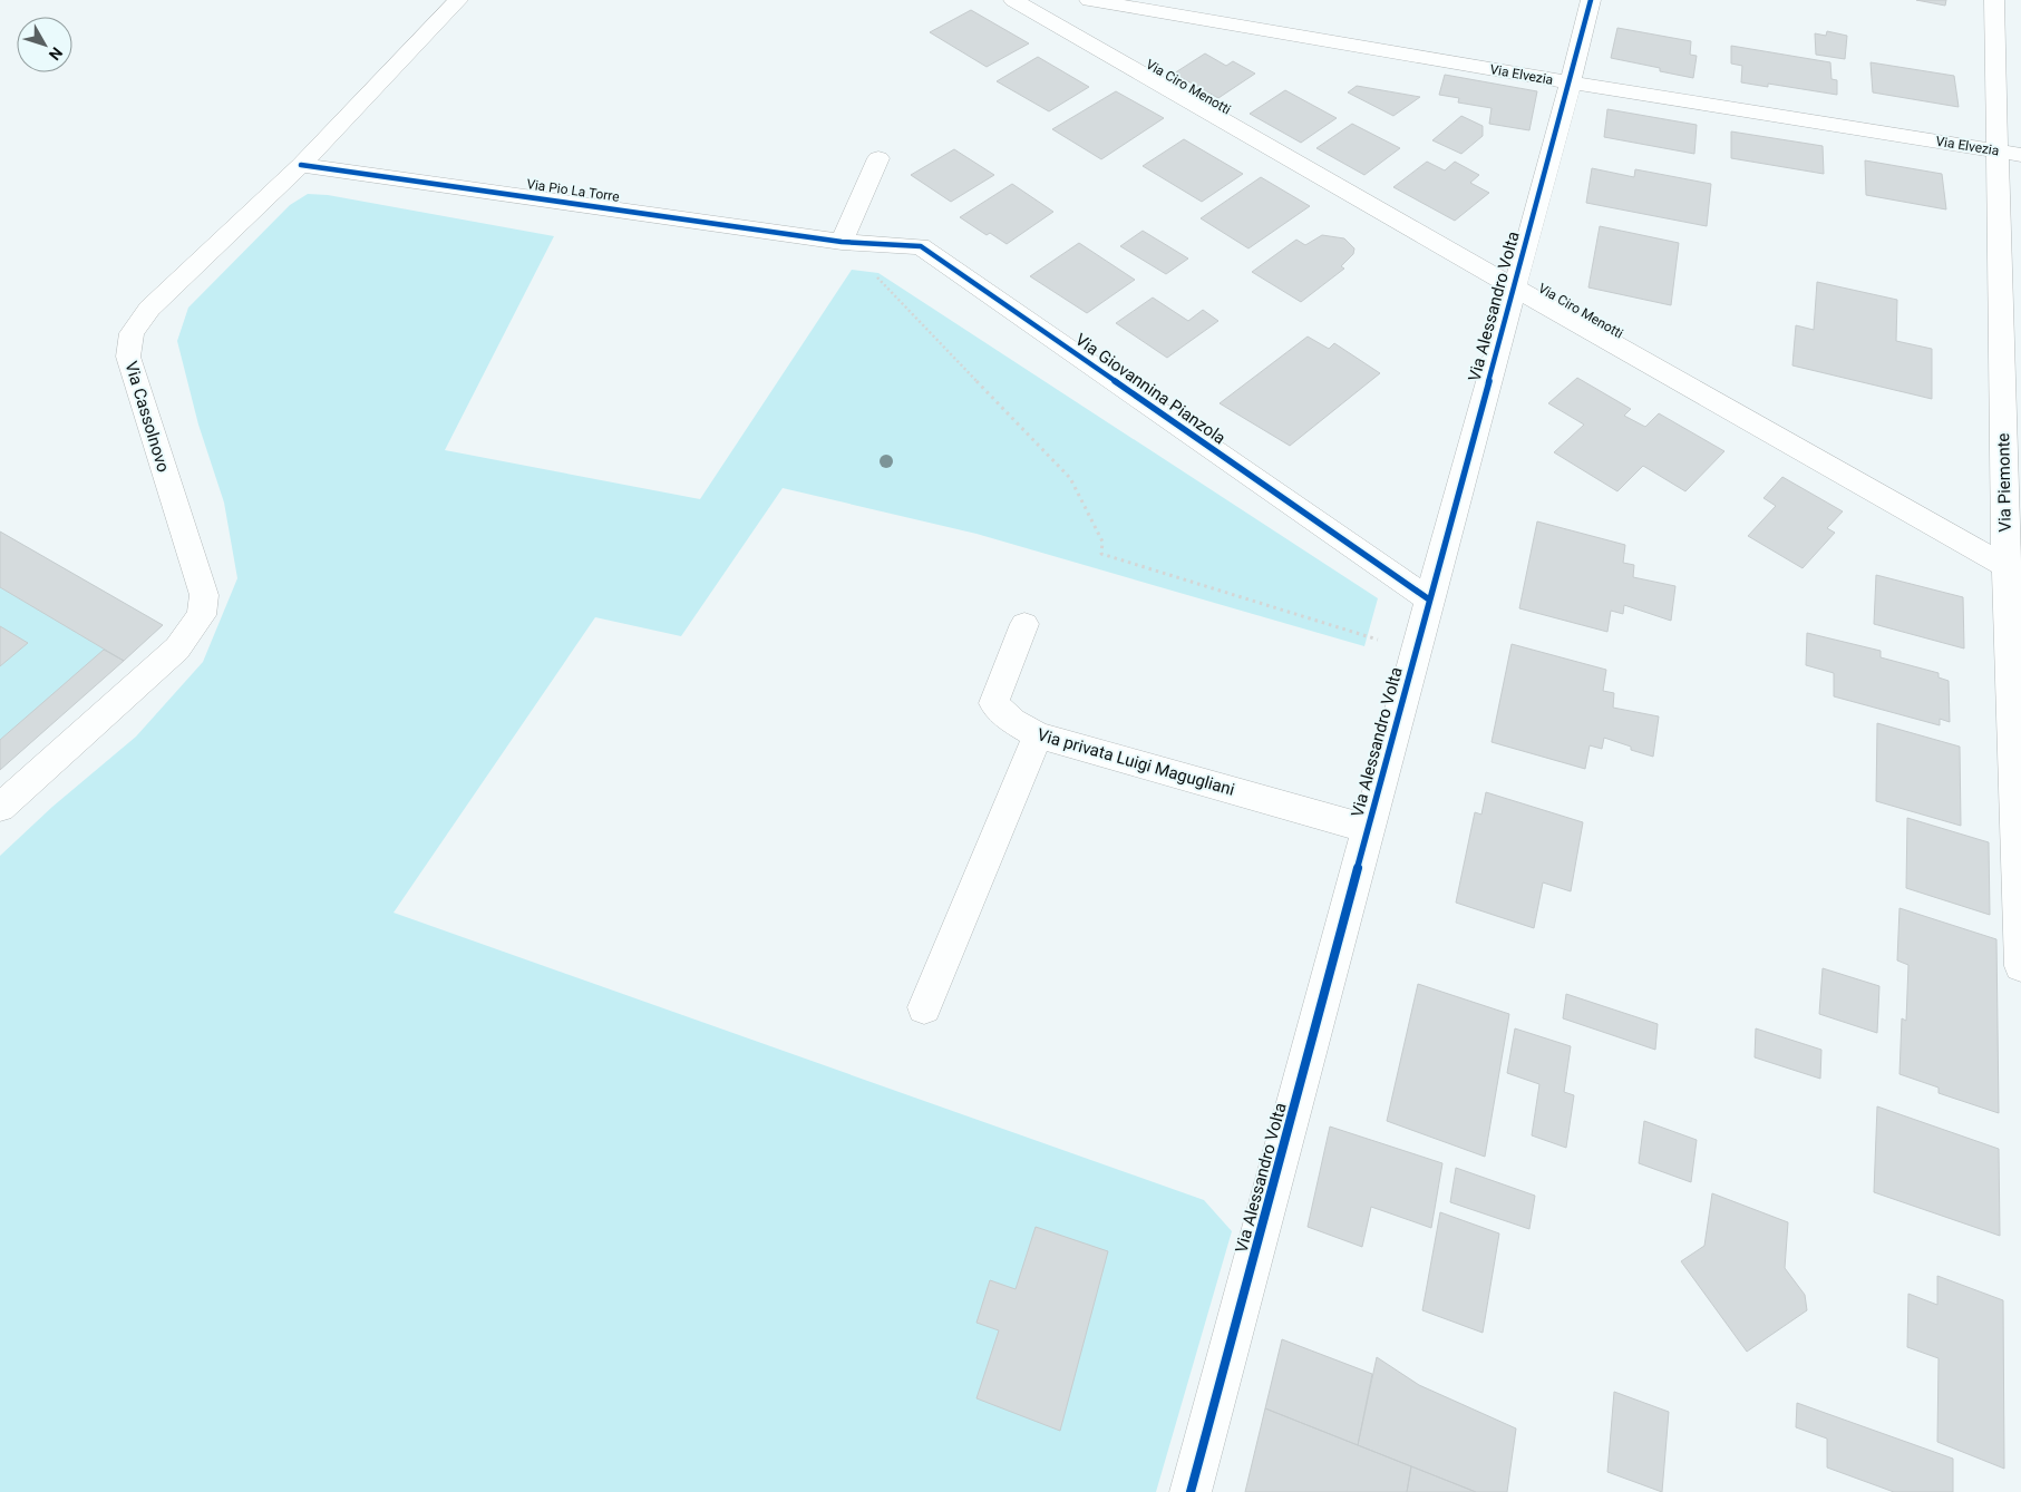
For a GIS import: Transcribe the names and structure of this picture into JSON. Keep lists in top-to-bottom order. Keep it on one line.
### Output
{"streets":{"street":["Via Elvezia","Via Ciro Menotti","Via Pio La Torre","Via Alessandro Volta","Via Giovannina Pianzola","Via Cassolnovo","Via Piemonte","Via privata Luigi Magugliani"]},"crossings":[["Via Elvezia","Via Alessandro Volta"],["Via Elvezia","Via Piemonte"],["Via Ciro Menotti","Via Alessandro Volta"],["Via Ciro Menotti","Via Piemonte"],["Via Pio La Torre","Via Giovannina Pianzola"],["Via Pio La Torre","Via Cassolnovo"],["Via Alessandro Volta","Via Giovannina Pianzola"],["Via Alessandro Volta","Via privata Luigi Magugliani"]],"north":"bottom right"}
